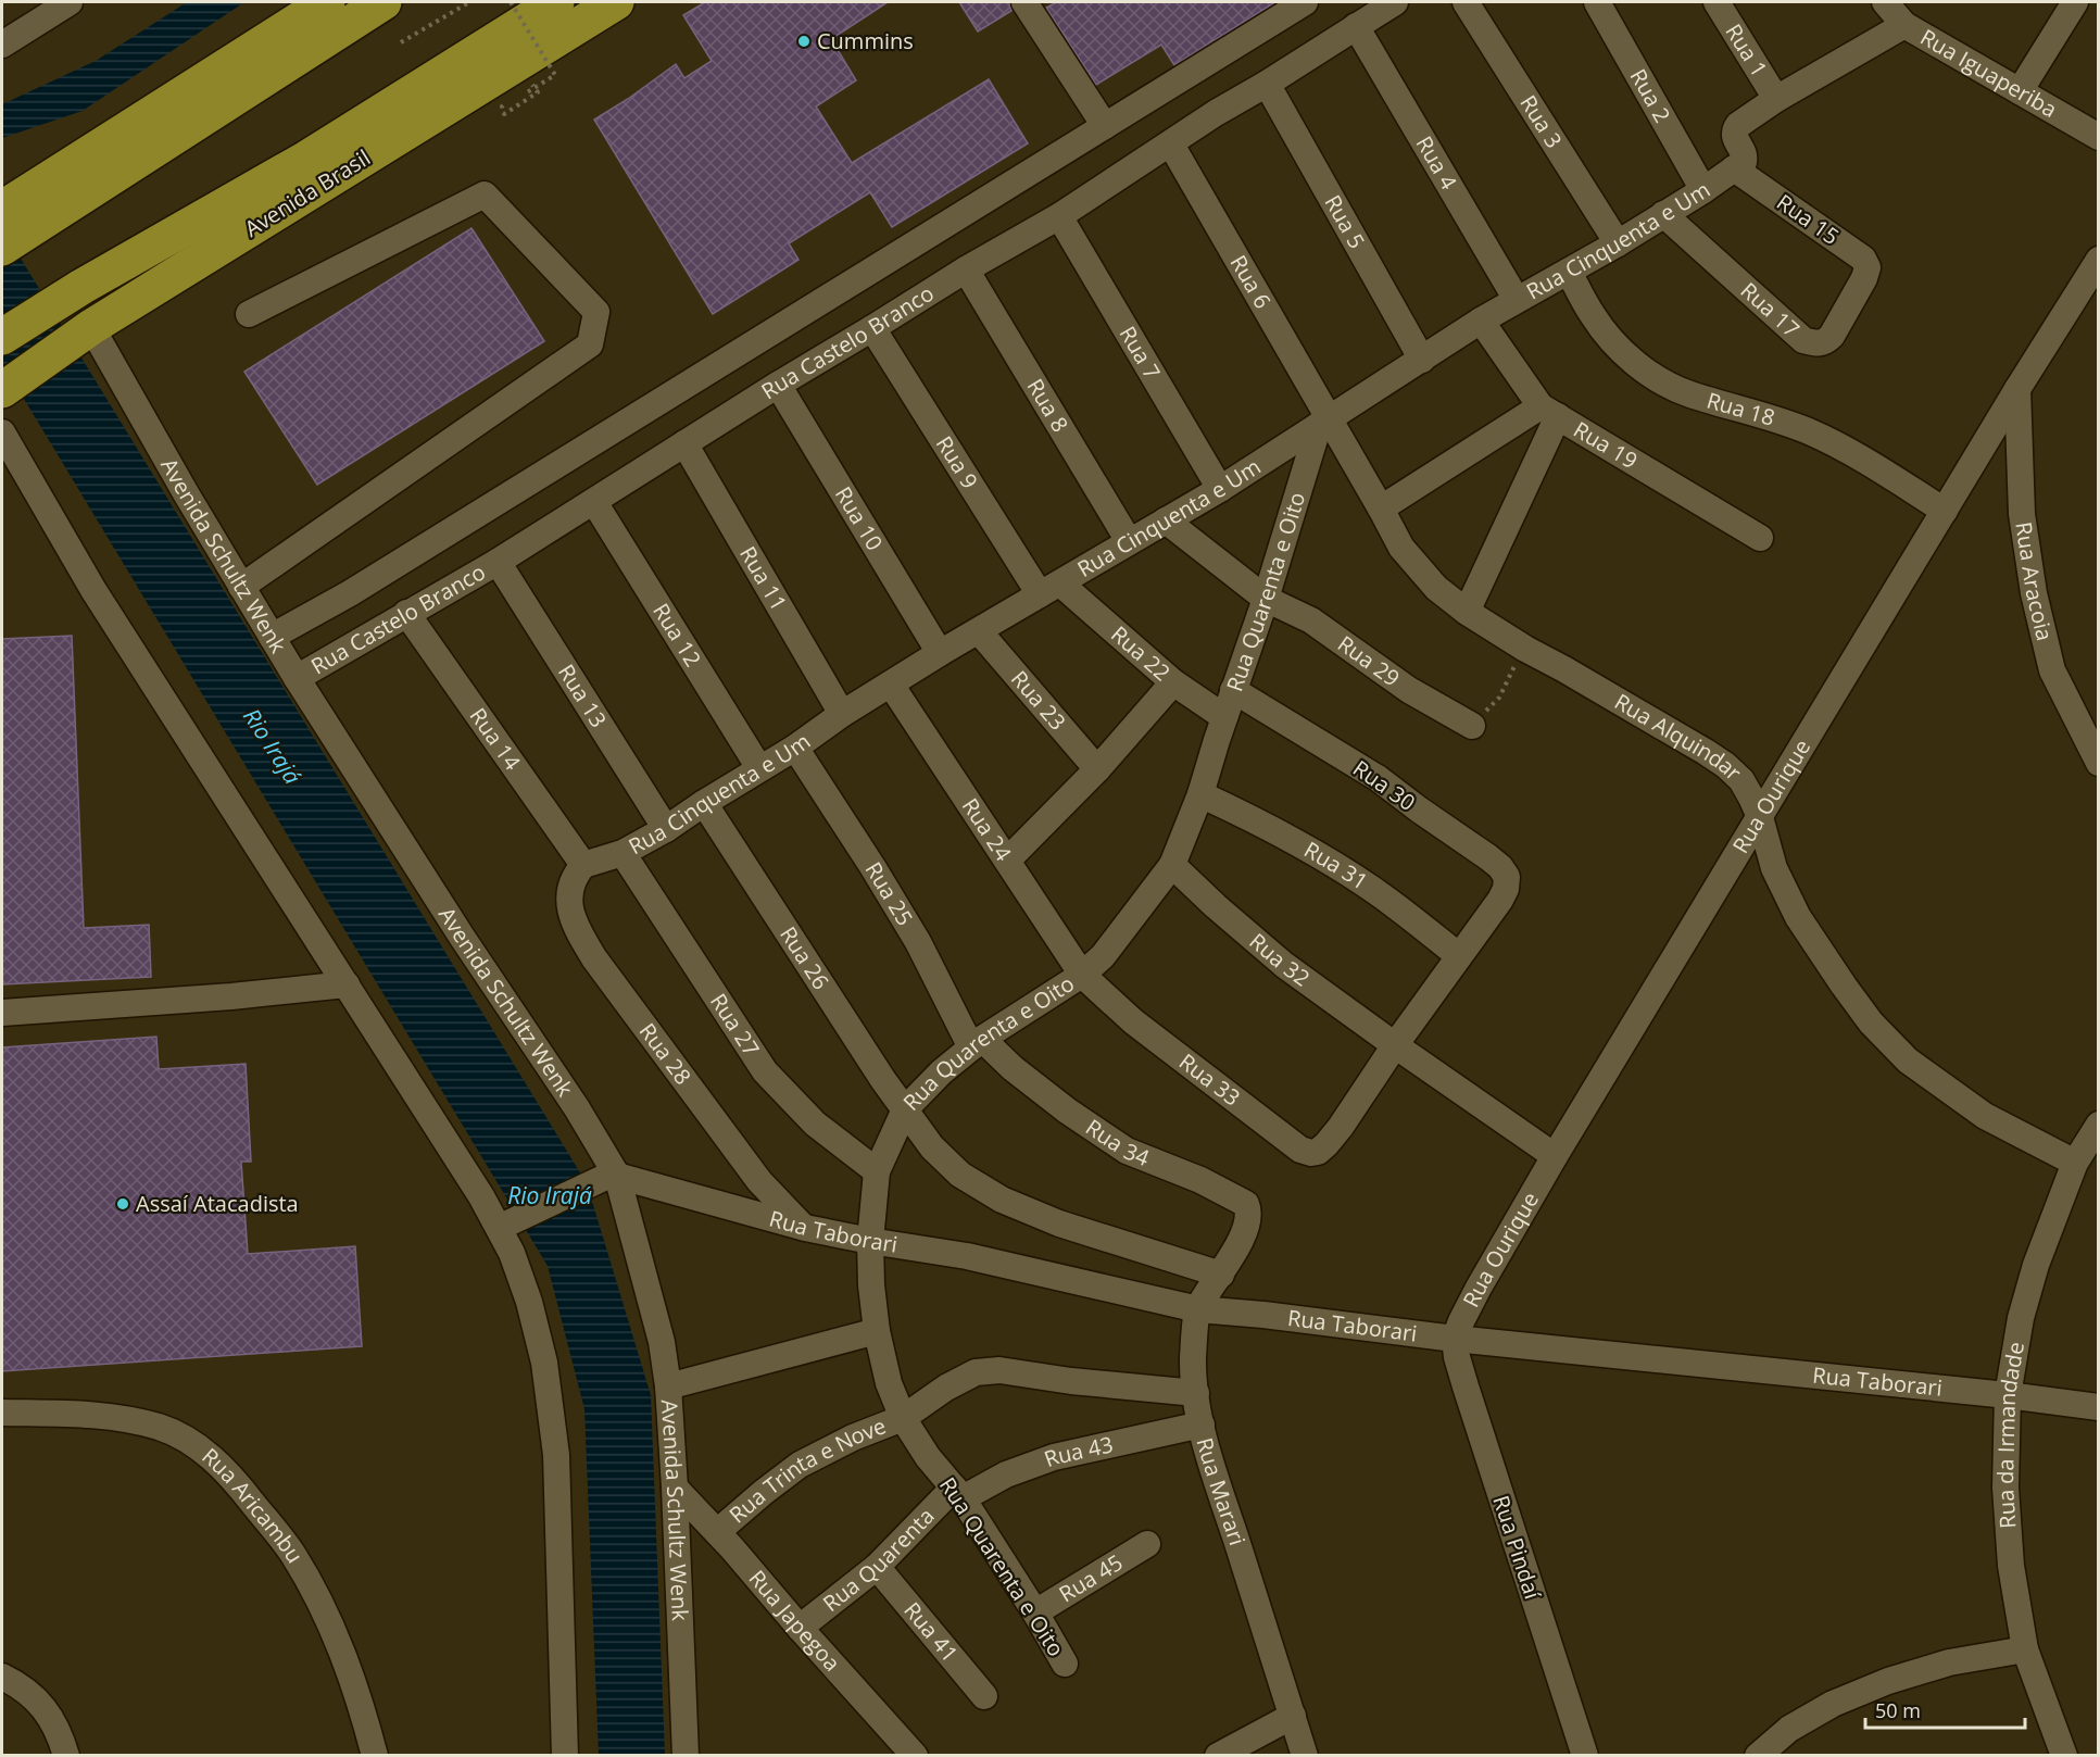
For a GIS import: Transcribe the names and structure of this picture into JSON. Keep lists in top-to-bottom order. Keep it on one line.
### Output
{"streets":{"highway":["Avenida Brasil"],"street":["Rua 1","Rua Iguaperiba","Rua 2","Rua 3","Rua 4","Rua 15","Rua 5","Rua Cinquenta e Um","Rua 6","Rua 17","Rua Castelo Branco","Rua 7","Rua 8","Rua 18","Rua 19","Rua 9","Rua 10","Avenida Schultz Wenk","Rua 11","Rua Aracoia","Rua Quarenta e Oito","Rua 12","Rua 22","Rua 29","Rua 13","Rua 23","Rua 14","Rua Alquindar","Rua 30","Rua Ourique","Rua 24","Rua 31","Rua 25","Rua 26","Rua 32","Rua 27","Rua 28","Rua 33","Rua 34","Rua Taborari","Rua da Irmandade","Rua 43","Rua Trinta e Nove","Rua Marari","Rua Aricambu","Rua Pindaí","Rua Quarenta","Rua 45","Rua Japegoa","Rua 41"]},"crossings":[["Rua 2","Rua Cinquenta e Um"],["Rua 3","Rua Cinquenta e Um"],["Rua 4","Rua Cinquenta e Um"],["Rua 4","Rua Castelo Branco"],["Avenida Brasil","Avenida Schultz Wenk"],["Rua 15","Rua Cinquenta e Um"],["Rua 15","Rua 17"],["Rua 5","Rua Cinquenta e Um"],["Rua 5","Rua Castelo Branco"],["Rua Cinquenta e Um","Rua 6"],["Rua Cinquenta e Um","Rua 17"],["Rua Cinquenta e Um","Rua 7"],["Rua Cinquenta e Um","Rua 8"],["Rua Cinquenta e Um","Rua 18"],["Rua Cinquenta e Um","Rua 19"],["Rua Cinquenta e Um","Rua 9"],["Rua Cinquenta e Um","Rua 10"],["Rua Cinquenta e Um","Rua 11"],["Rua Cinquenta e Um","Rua Quarenta e Oito"],["Rua Cinquenta e Um","Rua 12"],["Rua Cinquenta e Um","Rua 22"],["Rua Cinquenta e Um","Rua 29"],["Rua Cinquenta e Um","Rua 13"],["Rua Cinquenta e Um","Rua 23"],["Rua Cinquenta e Um","Rua 14"],["Rua Cinquenta e Um","Rua Alquindar"],["Rua Cinquenta e Um","Rua 24"],["Rua Cinquenta e Um","Rua 25"],["Rua Cinquenta e Um","Rua 26"],["Rua Cinquenta e Um","Rua 27"],["Rua Cinquenta e Um","Rua 28"],["Rua 6","Rua Castelo Branco"],["Rua 6","Rua Quarenta e Oito"],["Rua 6","Rua Alquindar"],["Rua Castelo Branco","Rua 7"],["Rua Castelo Branco","Rua 8"],["Rua Castelo Branco","Rua 9"],["Rua Castelo Branco","Rua 10"],["Rua Castelo Branco","Avenida Schultz Wenk"],["Rua Castelo Branco","Rua 11"],["Rua Castelo Branco","Rua 12"],["Rua Castelo Branco","Rua 13"],["Rua Castelo Branco","Rua 14"],["Rua 18","Rua Ourique"],["Rua 9","Rua 22"],["Avenida Schultz Wenk","Rua Taborari"],["Avenida Schultz Wenk","Rua Japegoa"],["Rua Aracoia","Rua Ourique"],["Rua Quarenta e Oito","Rua 22"],["Rua Quarenta e Oito","Rua 29"],["Rua Quarenta e Oito","Rua Alquindar"],["Rua Quarenta e Oito","Rua 30"],["Rua Quarenta e Oito","Rua 24"],["Rua Quarenta e Oito","Rua 31"],["Rua Quarenta e Oito","Rua 25"],["Rua Quarenta e Oito","Rua 26"],["Rua Quarenta e Oito","Rua 32"],["Rua Quarenta e Oito","Rua 27"],["Rua Quarenta e Oito","Rua 33"],["Rua Quarenta e Oito","Rua 34"],["Rua Quarenta e Oito","Rua Taborari"],["Rua Quarenta e Oito","Rua 43"],["Rua Quarenta e Oito","Rua Trinta e Nove"],["Rua Quarenta e Oito","Rua Quarenta"],["Rua Quarenta e Oito","Rua 45"],["Rua 14","Rua 28"],["Rua Alquindar","Rua Ourique"],["Rua Alquindar","Rua da Irmandade"],["Rua 30","Rua 31"],["Rua Ourique","Rua 32"],["Rua Ourique","Rua Taborari"],["Rua Ourique","Rua Pindaí"],["Rua 24","Rua 33"],["Rua 25","Rua 34"],["Rua 26","Rua Marari"],["Rua 32","Rua 33"],["Rua 28","Rua Taborari"],["Rua 34","Rua Marari"],["Rua Taborari","Rua da Irmandade"],["Rua Taborari","Rua Marari"],["Rua Taborari","Rua Pindaí"],["Rua 43","Rua Marari"],["Rua 43","Rua Quarenta"],["Rua Trinta e Nove","Rua Marari"],["Rua Trinta e Nove","Rua Japegoa"],["Rua Quarenta","Rua Japegoa"],["Rua Quarenta","Rua 41"]],"water":["Rio Irajá"],"places":["Cummins","Assaí Atacadista"],"scale_bar":"50 m"}
